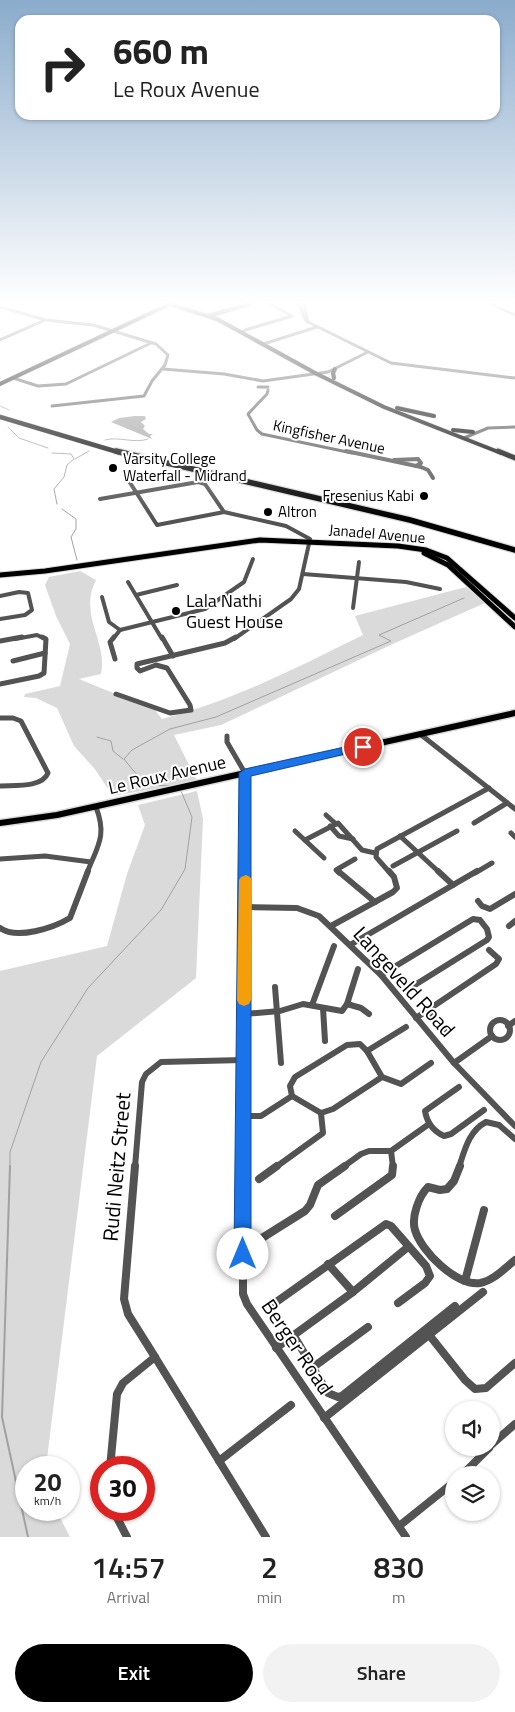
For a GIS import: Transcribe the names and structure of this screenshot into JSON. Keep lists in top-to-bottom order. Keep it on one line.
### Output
{"streets":{"main road":["Janadel Avenue","Le Roux Avenue"],"street":["Kingfisher Avenue","Langeveld Road","Rudi Neitz Street","Berger Road"]},"crossings":[["Le Roux Avenue","Berger Road"],["Langeveld Road","Berger Road"],["Rudi Neitz Street","Berger Road"]],"places":["Varsity College Waterfall - Midrand","Fresenius Kabi","Altron","Lala Nathi Guest House"],"page":{"turn":["660 m","Le Roux Avenue"],"speed":"20 km/h","limit":"30","eta":["14:57","Arrival","2","min","830","m"],"buttons":["Exit","Share"]}}
